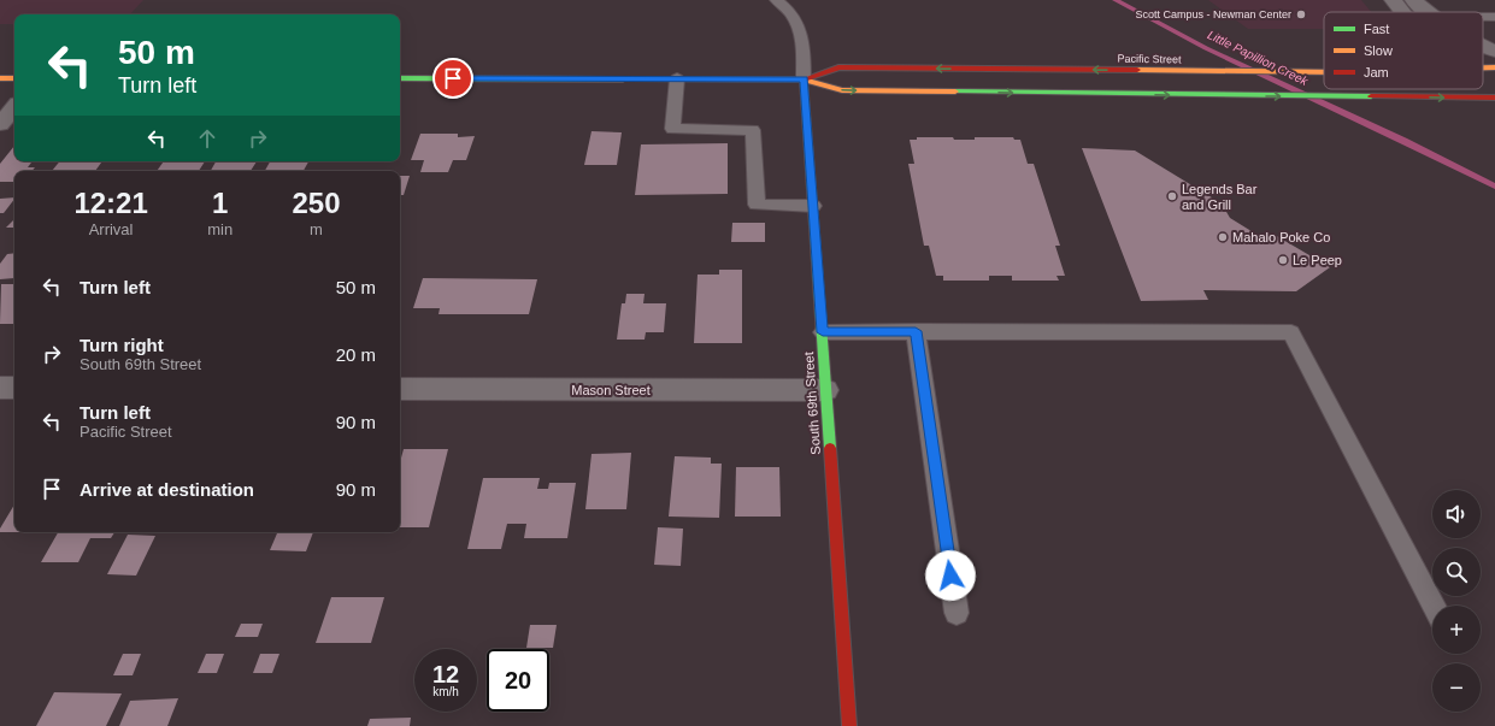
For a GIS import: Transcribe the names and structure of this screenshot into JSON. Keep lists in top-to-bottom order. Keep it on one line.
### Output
{"streets":{"main road":["Pacific Street","South 69th Street"],"street":["Mason Street"]},"crossings":[["Pacific Street","South 69th Street"],["Mason Street","South 69th Street"]],"water":["Little Papillion Creek"],"places":["Scott Campus - Newman Center","Legends Bar and Grill","Mahalo Poke Co","Le Peep"],"legend":["Fast","Slow","Jam"],"page":{"turn":["50 m","Turn left"],"eta":["12:21","Arrival","1","min","250","m"],"list":[{"name":"Turn left","value":"50 m"},{"name":"Turn right","note":"South 69th Street","value":"20 m"},{"name":"Turn left","note":"Pacific Street","value":"90 m"},{"name":"Arrive at destination","value":"90 m"}],"map_buttons":["+","−"],"speed":"12 km/h","limit":"20"}}
